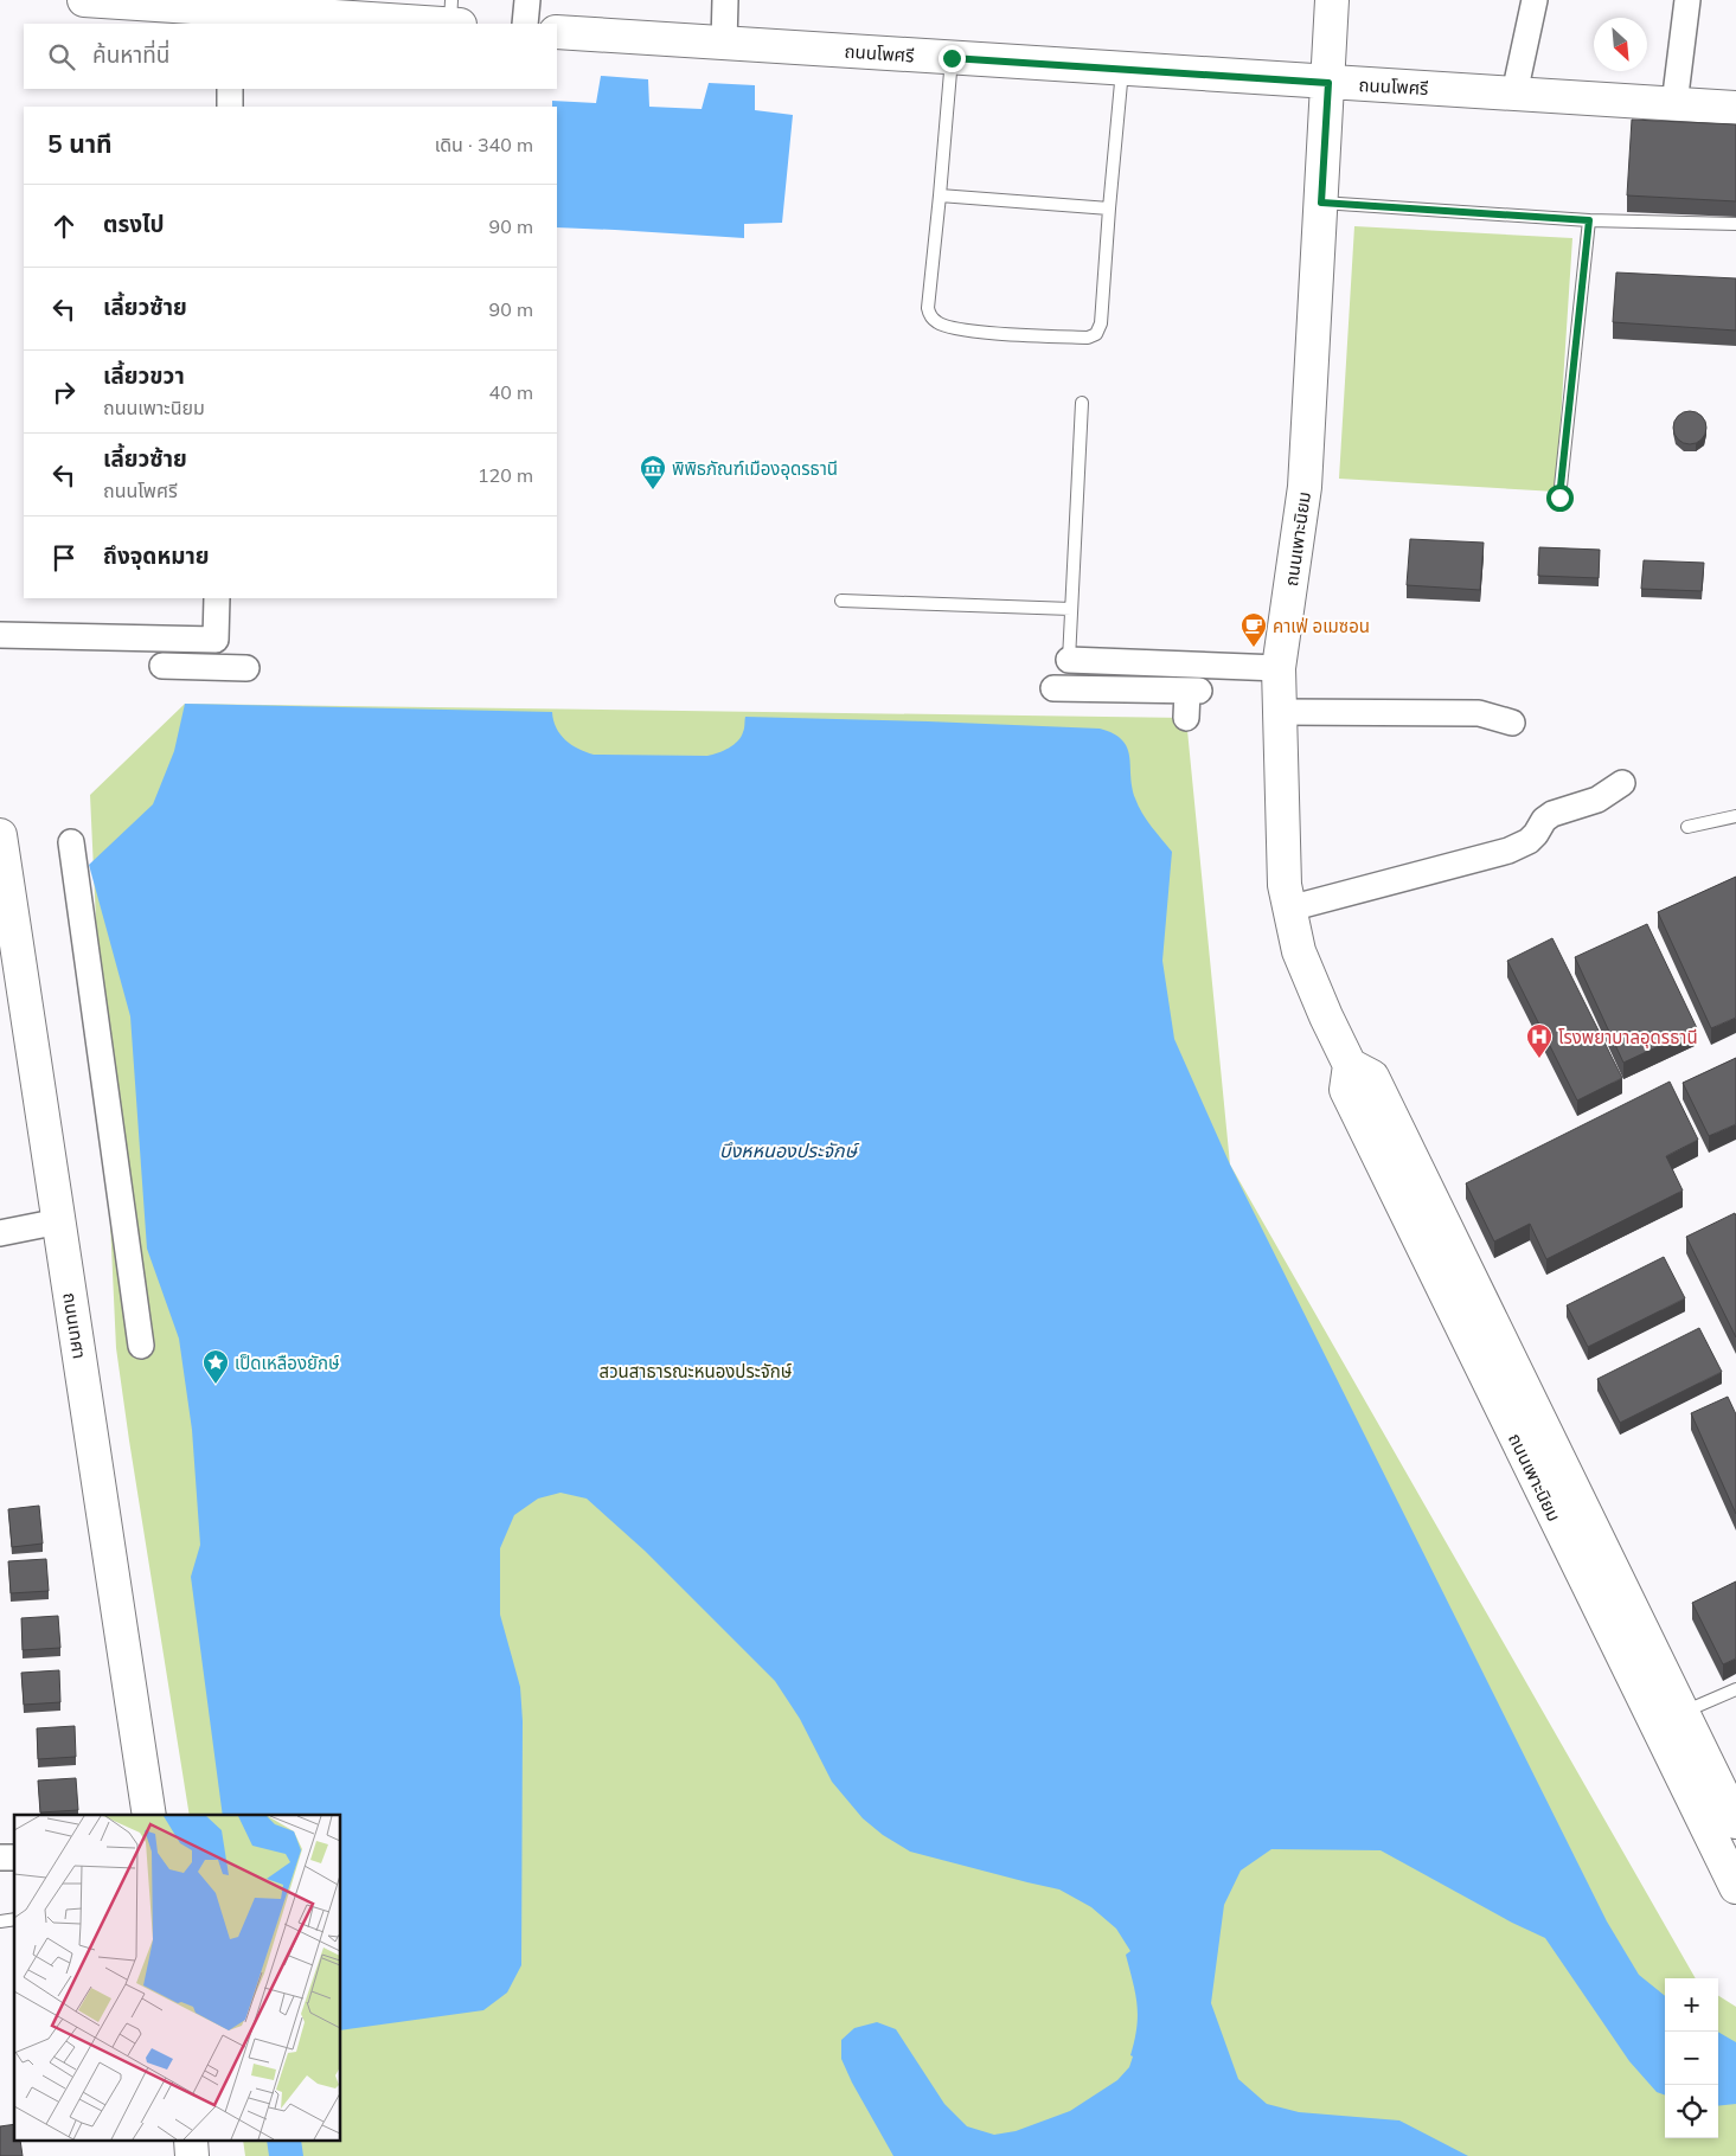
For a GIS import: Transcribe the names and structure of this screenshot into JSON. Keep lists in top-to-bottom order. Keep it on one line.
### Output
{"streets":{"street":["ถนนโพศรี","ถนนเพาะนิยม","ถนนเทศา"]},"crossings":[["ถนนโพศรี","ถนนเพาะนิยม"]],"water":["บึงหหนองประจักษ์"],"parks":["สวนสาธารณะหนองประจักษ์"],"places":{"museum":["พิพิธภัณฑ์เมืองอุดรธานี"],"cafe":["คาเฟ่ อเมซอน"],"hospital":["โรงพยาบาลอุดรธานี"],"place":["เป็ดเหลืองยักษ์"]},"north":"bottom right","page":{"search":"ค้นหาที่นี่","heading":["5 นาที","เดิน · 340 m"],"list":[["ตรงไป","90 m"],["เลี้ยวซ้าย","90 m"],["เลี้ยวขวา","ถนนเพาะนิยม","40 m"],["เลี้ยวซ้าย","ถนนโพศรี","120 m"],"ถึงจุดหมาย"],"map_buttons":["+","−"]}}
